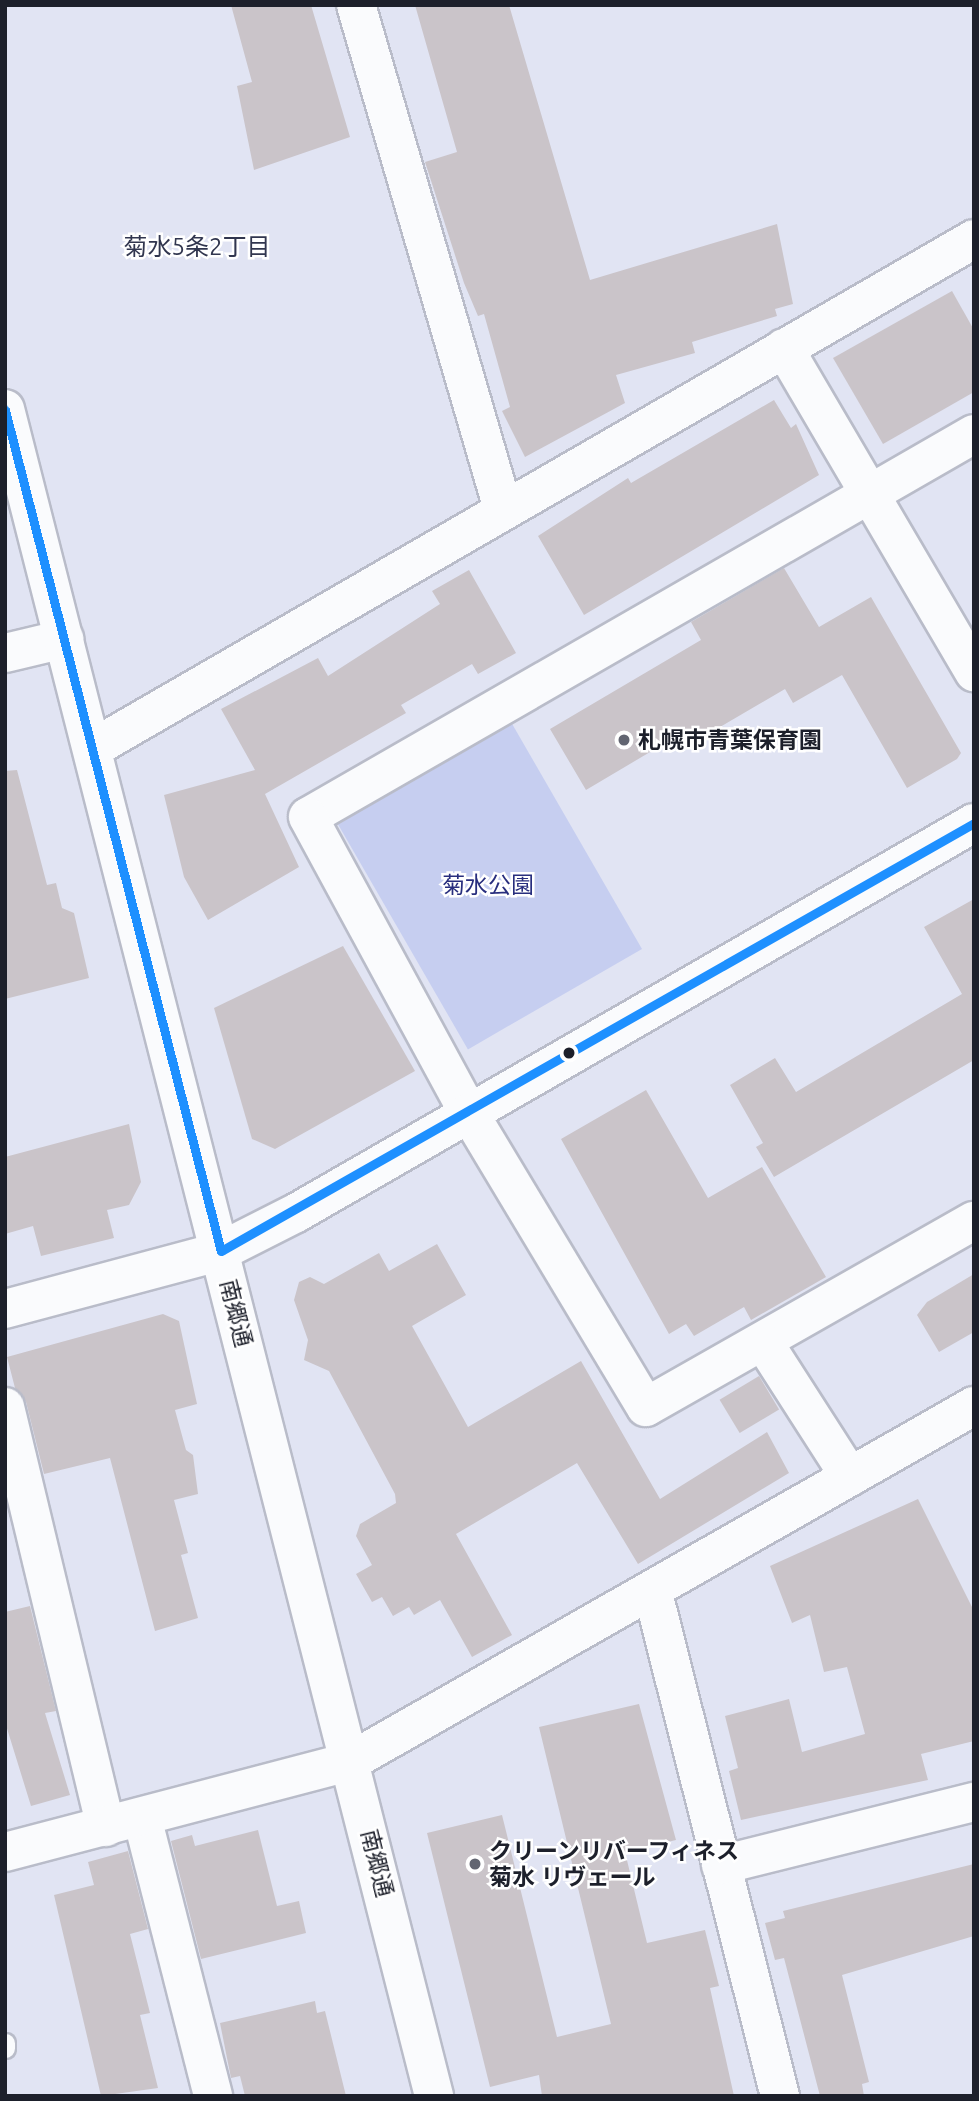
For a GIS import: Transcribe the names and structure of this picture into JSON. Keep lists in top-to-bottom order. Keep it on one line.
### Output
{"streets":{"street":["南郷通"]},"districts":["菊水5条2丁目"],"parks":["菊水公園"],"places":["札幌市青葉保育園","クリーンリバーフィネス 菊水 リヴェール"]}
